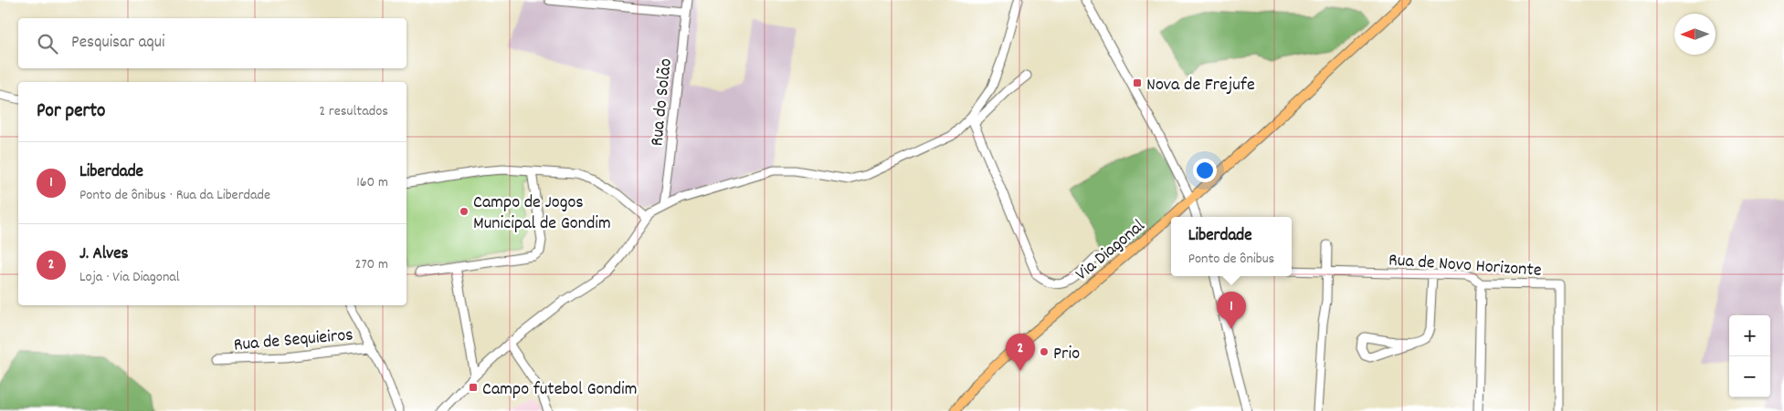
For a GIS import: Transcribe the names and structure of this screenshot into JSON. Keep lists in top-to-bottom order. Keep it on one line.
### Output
{"streets":{"main road":["Via Diagonal"],"street":["Rua do Solão","Rua de Novo Horizonte","Rua de Sequieiros"]},"places":{"transit":["Nova de Frejufe","Campo futebol Gondim"],"other":["Campo de Jogos Municipal de Gondim","Prio"]},"north":"left","page":{"search":"Pesquisar aqui","heading":["Por perto","2 resultados"],"list":[{"mark":"1","name":"Liberdade","note":"Ponto de ônibus · Rua da Liberdade","value":"160 m"},{"mark":"2","name":"J. Alves","note":"Loja · Via Diagonal","value":"270 m"}],"popup":["Liberdade","Ponto de ônibus"],"pins":["1","2"],"map_buttons":["+","−"]}}
